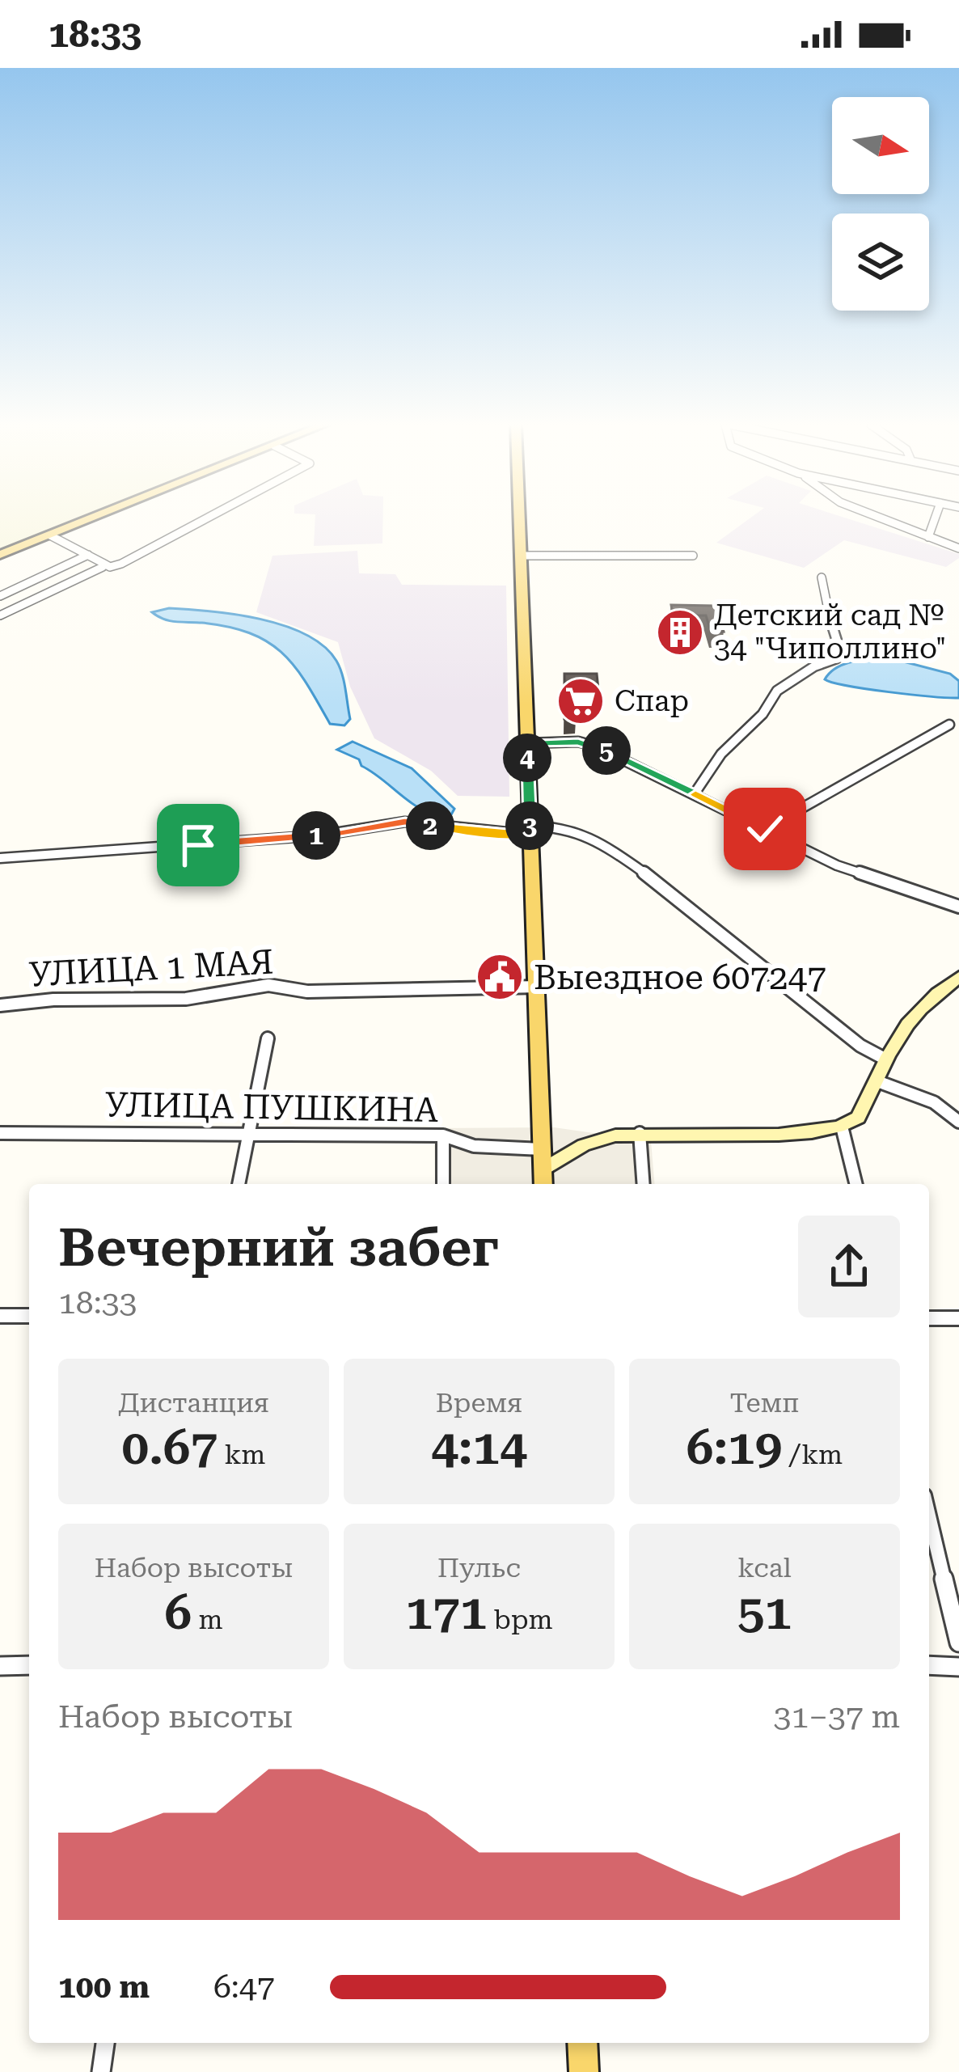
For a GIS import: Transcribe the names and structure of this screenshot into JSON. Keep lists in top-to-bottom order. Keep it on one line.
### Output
{"streets":{"street":["УЛИЦА 1 МАЯ","УЛИЦА ПУШКИНА"]},"places":{"building":["Детский сад № 34 \"Чиполлино\""],"supermarket":["Спар"],"public building":["Выездное 607247"]},"north":"right","page":{"status":"18:33","pins":["5","4","2","3","1"],"heading":["Вечерний забег","18:33"],"stats":[["Дистанция","0.67 km"],["Время","4:14"],["Темп","6:19 /km"],["Набор высоты","6 m"],["Пульс","171 bpm"],["kcal","51"]],"chart":["Набор высоты","31–37 m"],"list":[{"name":"100 m","note":"6:47"}]}}
